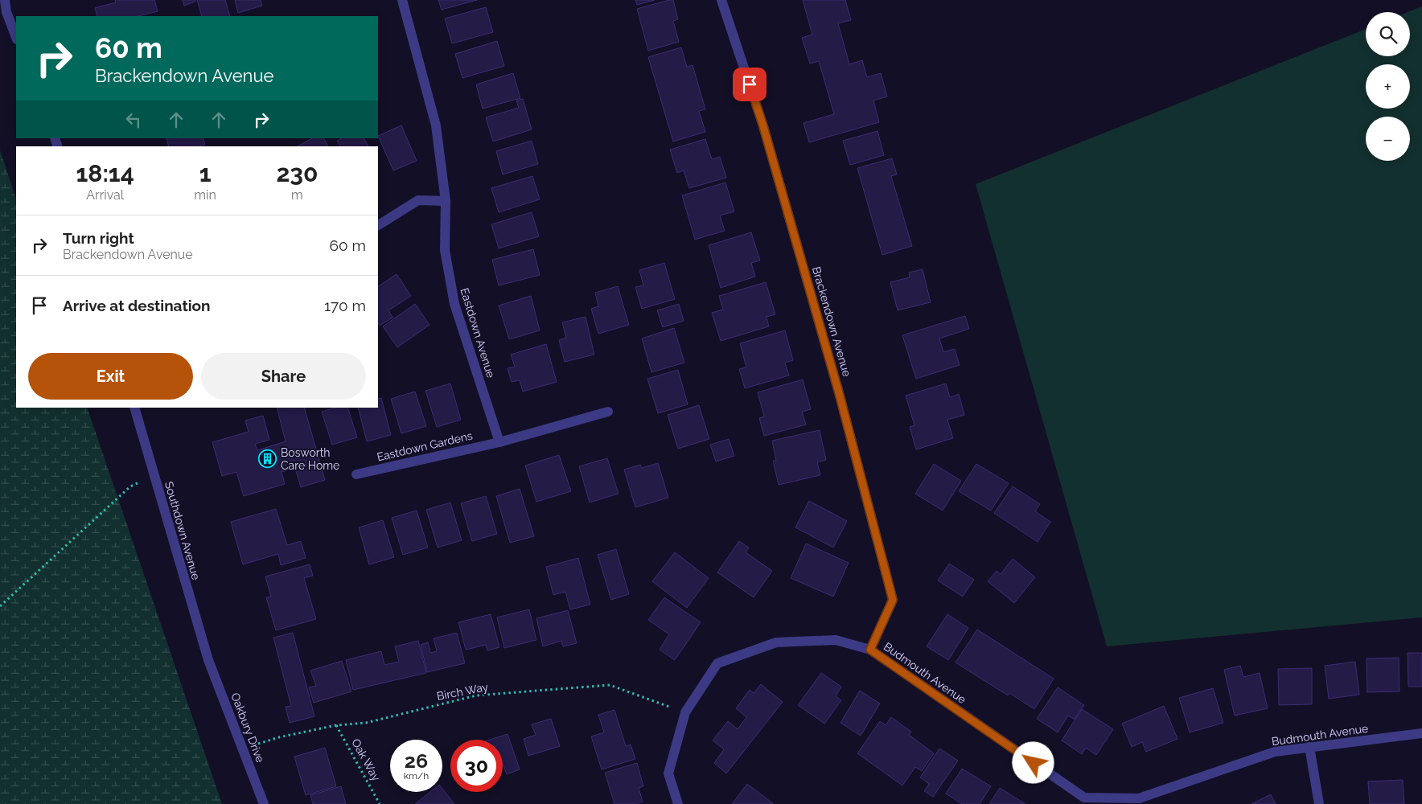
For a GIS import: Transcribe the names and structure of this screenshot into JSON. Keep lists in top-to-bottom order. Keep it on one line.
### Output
{"streets":{"street":["Brackendown Avenue","Eastdown Avenue","Eastdown Gardens","Southdown Avenue","Budmouth Avenue","Oakbury Drive"],"path":["Birch Way","Oak Way"]},"crossings":[["Brackendown Avenue","Budmouth Avenue"],["Eastdown Avenue","Eastdown Gardens"],["Southdown Avenue","Oakbury Drive"],["Budmouth Avenue","Birch Way"],["Birch Way","Oakbury Drive"],["Birch Way","Oak Way"]],"places":{"building":["Bosworth Care Home"]},"page":{"map_buttons":["+","−"],"turn":["60 m","Brackendown Avenue"],"eta":["18:14","Arrival","1","min","230","m"],"list":[{"name":"Turn right","note":"Brackendown Avenue","value":"60 m"},{"name":"Arrive at destination","value":"170 m"}],"buttons":["Exit","Share"],"speed":"26 km/h","limit":"30"}}
